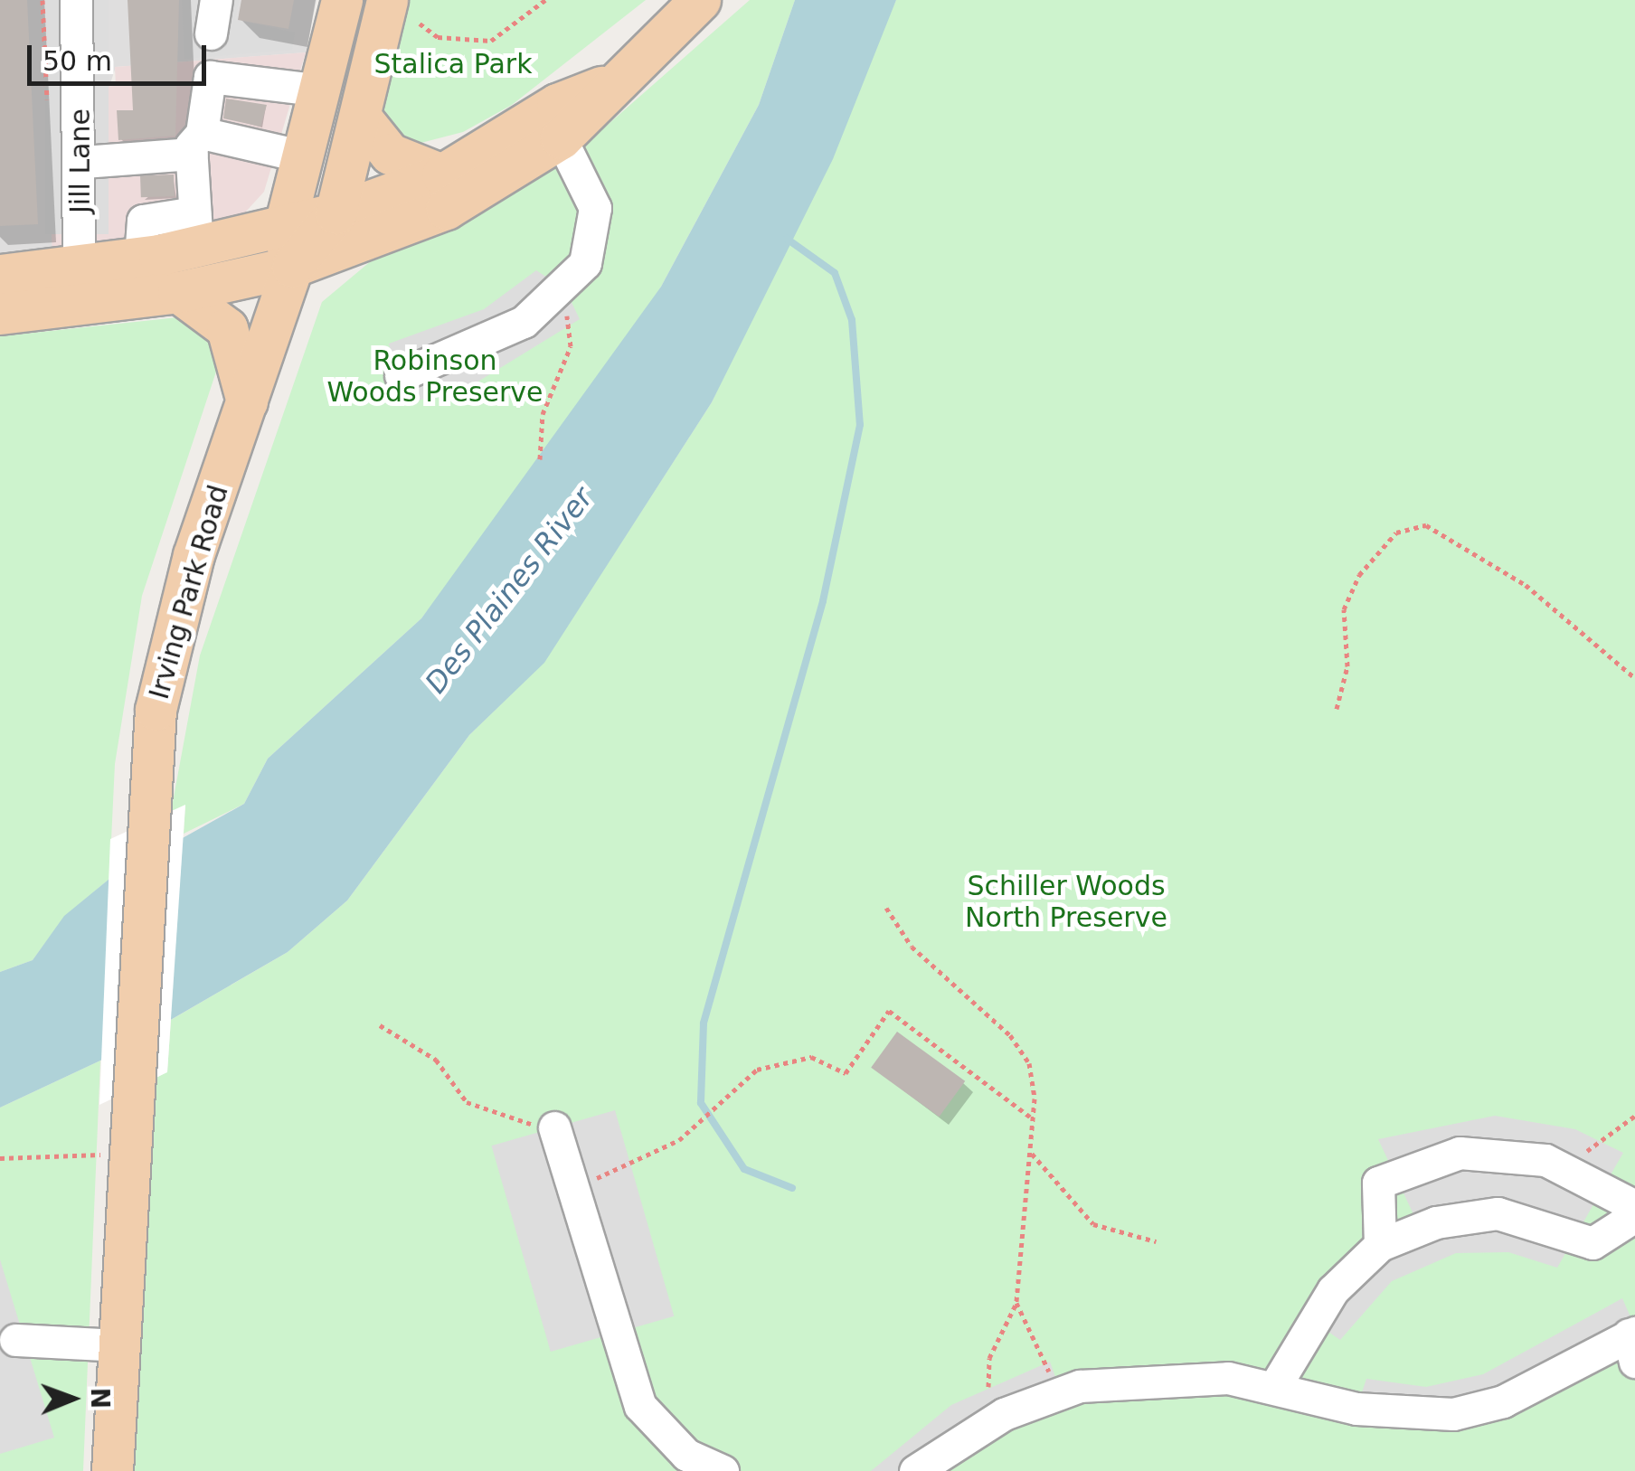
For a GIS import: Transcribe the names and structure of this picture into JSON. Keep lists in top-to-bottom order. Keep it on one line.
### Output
{"streets":{"main road":["Irving Park Road"],"street":["Jill Lane"]},"water":["Des Plaines River"],"parks":["Stalica Park","Robinson Woods Preserve","Schiller Woods North Preserve"],"scale_bar":"50 m","north":"right"}
